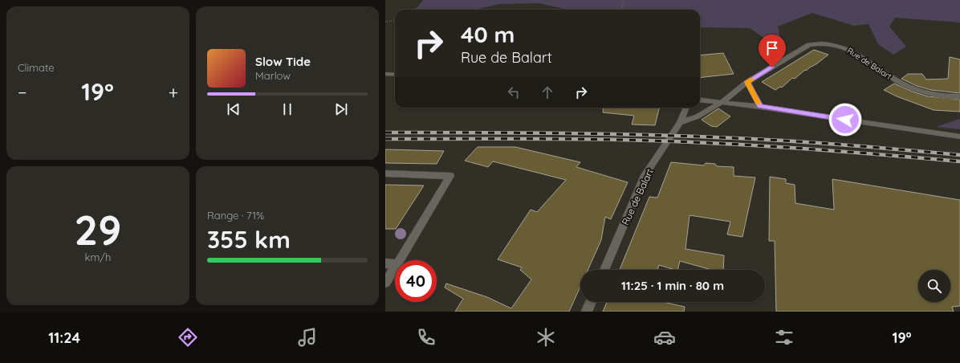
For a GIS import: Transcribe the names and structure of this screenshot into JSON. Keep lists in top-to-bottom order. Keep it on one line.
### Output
{"streets":{"street":["Rue de Balart"]},"page":{"tile":["Climate",["29","km/h"],["Range · 71%","355 km"]],"turn":["40 m","Rue de Balart"],"song":["Slow Tide","Marlow"],"heat":["−","19°","+"],"limit":"40","trip":"11:25 · 1 min · 80 m","tabs":["11:24","19°"]}}
